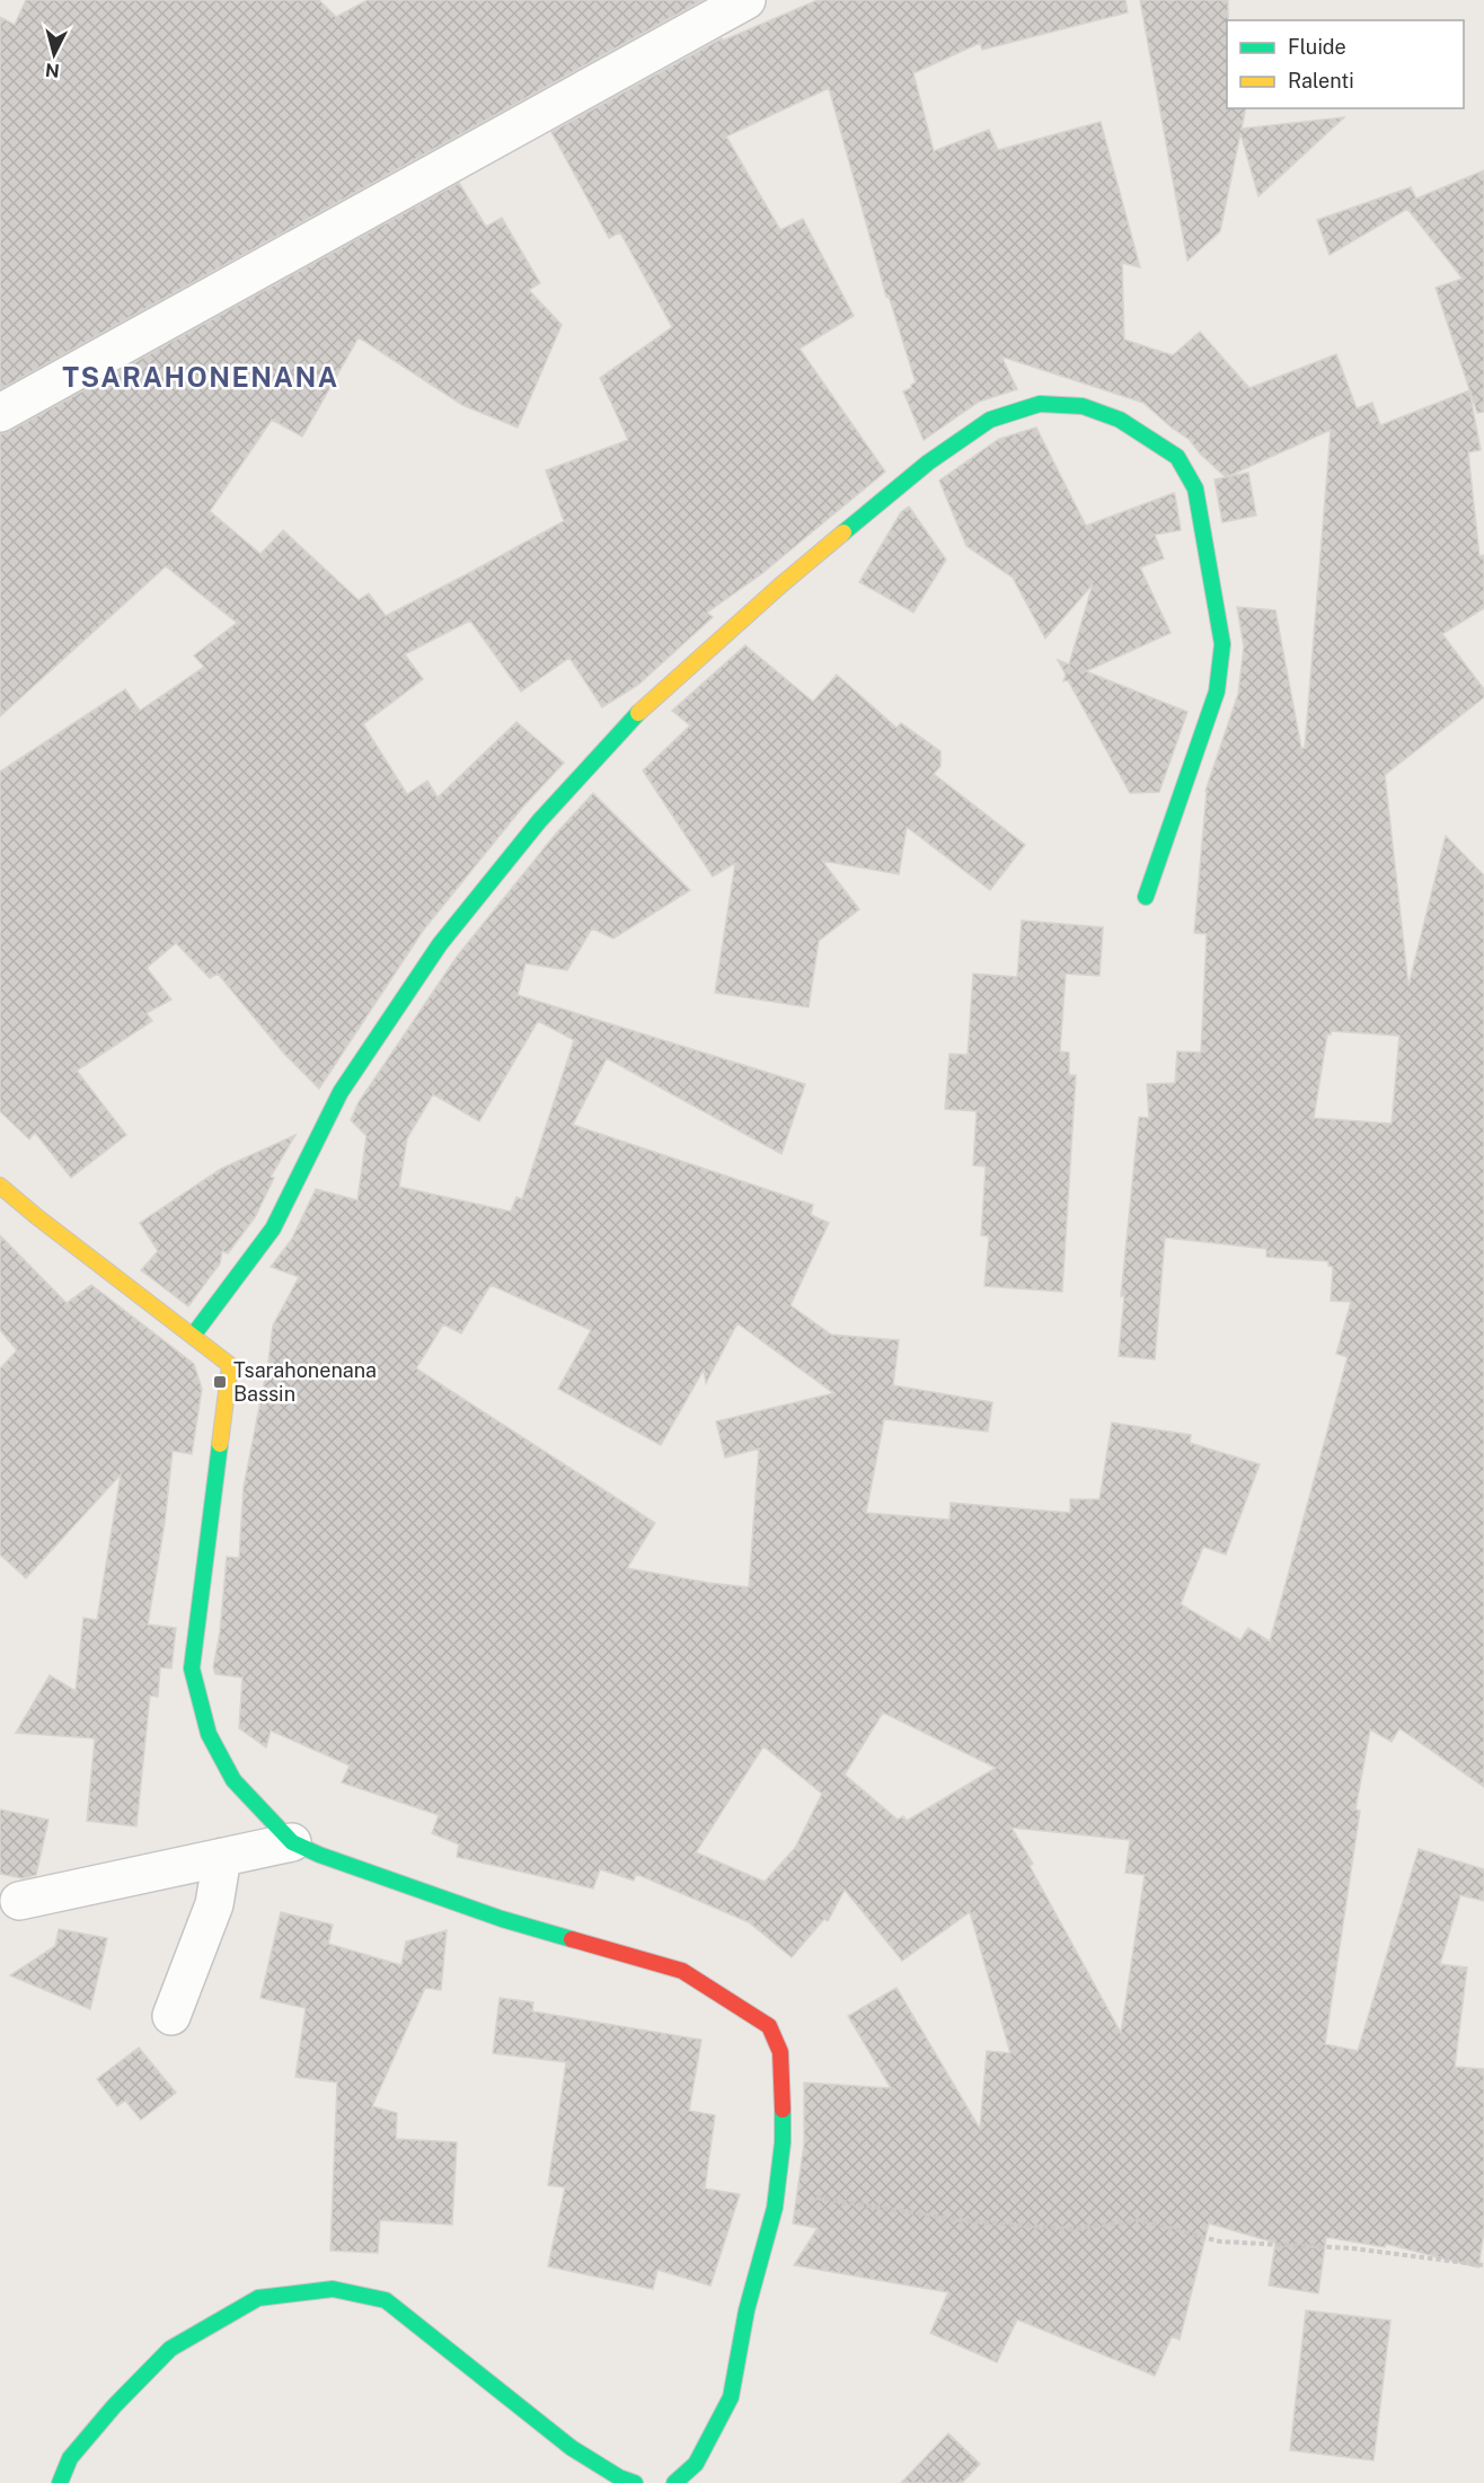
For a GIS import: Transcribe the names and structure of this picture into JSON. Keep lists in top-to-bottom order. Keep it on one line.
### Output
{"districts":["TSARAHONENANA"],"places":{"transit":["Tsarahonenana Bassin"]},"legend":["Fluide","Ralenti"],"north":"bottom"}
